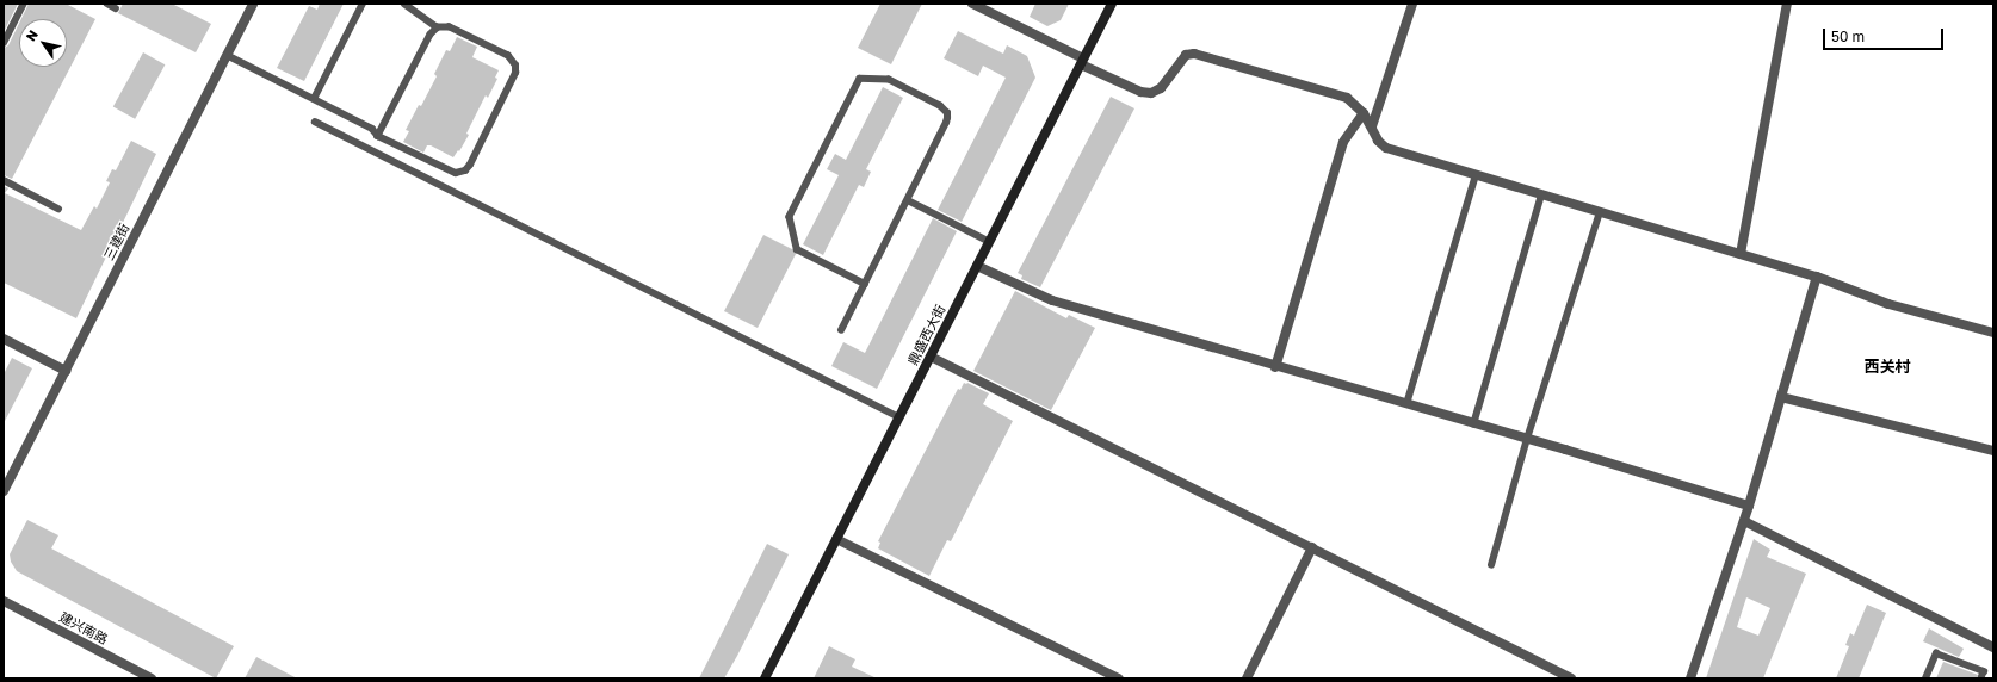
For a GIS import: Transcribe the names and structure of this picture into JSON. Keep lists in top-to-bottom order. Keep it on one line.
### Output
{"streets":{"main road":["鼎盛西大街"],"street":["三建街","建兴南路"]},"districts":["西关村"],"scale_bar":"50 m","north":"top left"}
